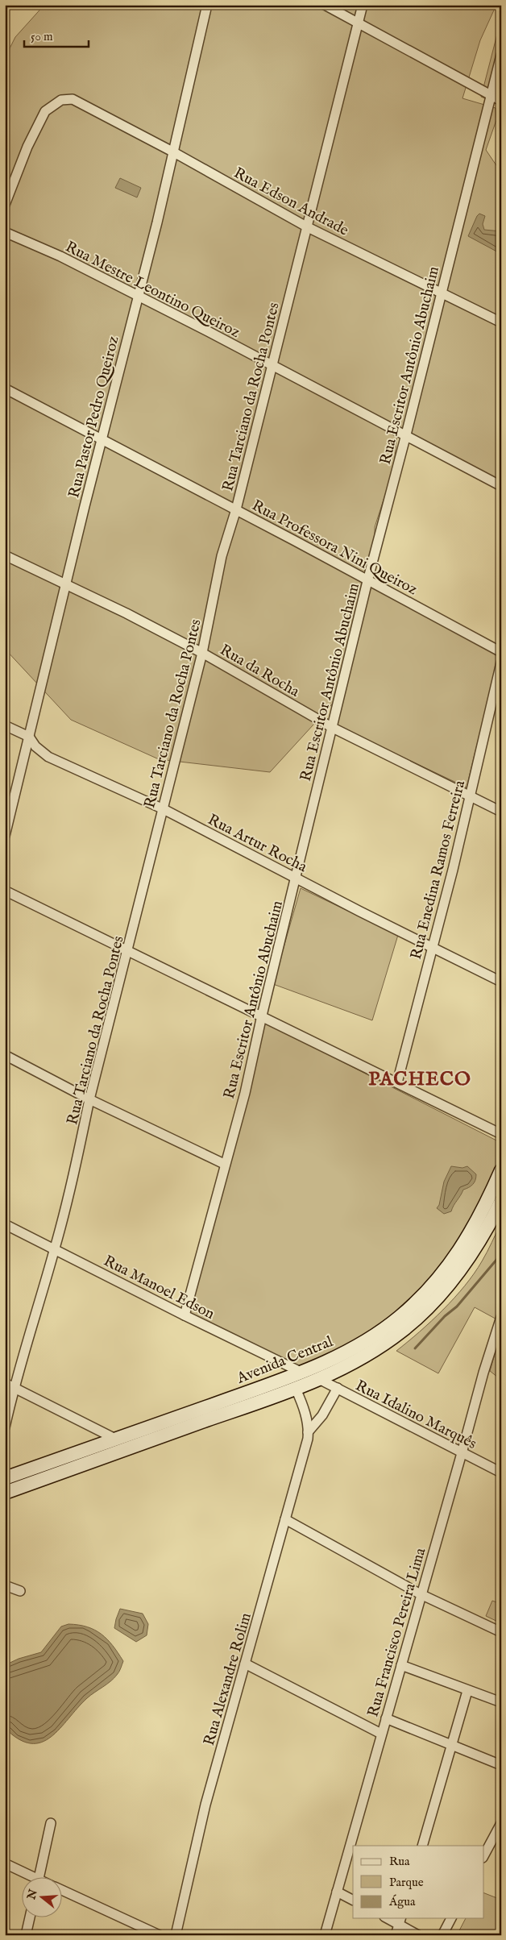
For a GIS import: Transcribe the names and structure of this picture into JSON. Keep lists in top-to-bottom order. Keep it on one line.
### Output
{"streets":{"main road":["Avenida Central"],"street":["Rua Edson Andrade","Rua Mestre Leontino Queiroz","Rua Escritor Antônio Abuchaim","Rua Tarciano da Rocha Pontes","Rua Pastor Pedro Queiroz","Rua Professora Nini Queiroz","Rua da Rocha","Rua Artur Rocha","Rua Enedina Ramos Ferreira","Rua Manoel Edson","Rua Idalino Marquês","Rua Francisco Pereira Lima","Rua Alexandre Rolim"]},"crossings":[["Rua Edson Andrade","Rua Escritor Antônio Abuchaim"],["Rua Edson Andrade","Rua Tarciano da Rocha Pontes"],["Rua Edson Andrade","Rua Pastor Pedro Queiroz"],["Rua Mestre Leontino Queiroz","Rua Escritor Antônio Abuchaim"],["Rua Mestre Leontino Queiroz","Rua Tarciano da Rocha Pontes"],["Rua Mestre Leontino Queiroz","Rua Pastor Pedro Queiroz"],["Rua Escritor Antônio Abuchaim","Rua Professora Nini Queiroz"],["Rua Escritor Antônio Abuchaim","Rua da Rocha"],["Rua Escritor Antônio Abuchaim","Rua Artur Rocha"],["Rua Escritor Antônio Abuchaim","Rua Manoel Edson"],["Rua Tarciano da Rocha Pontes","Rua Professora Nini Queiroz"],["Rua Tarciano da Rocha Pontes","Rua da Rocha"],["Rua Tarciano da Rocha Pontes","Rua Artur Rocha"],["Rua Tarciano da Rocha Pontes","Rua Manoel Edson"],["Rua Pastor Pedro Queiroz","Rua Professora Nini Queiroz"],["Rua Pastor Pedro Queiroz","Rua da Rocha"],["Rua Pastor Pedro Queiroz","Rua Artur Rocha"],["Rua da Rocha","Rua Enedina Ramos Ferreira"],["Rua Artur Rocha","Rua Enedina Ramos Ferreira"],["Rua Manoel Edson","Avenida Central"],["Avenida Central","Rua Idalino Marquês"],["Avenida Central","Rua Alexandre Rolim"],["Rua Idalino Marquês","Rua Francisco Pereira Lima"],["Rua Idalino Marquês","Rua Alexandre Rolim"]],"districts":["PACHECO"],"legend":["Rua","Parque","Água"],"scale_bar":"50 m","north":"left"}
